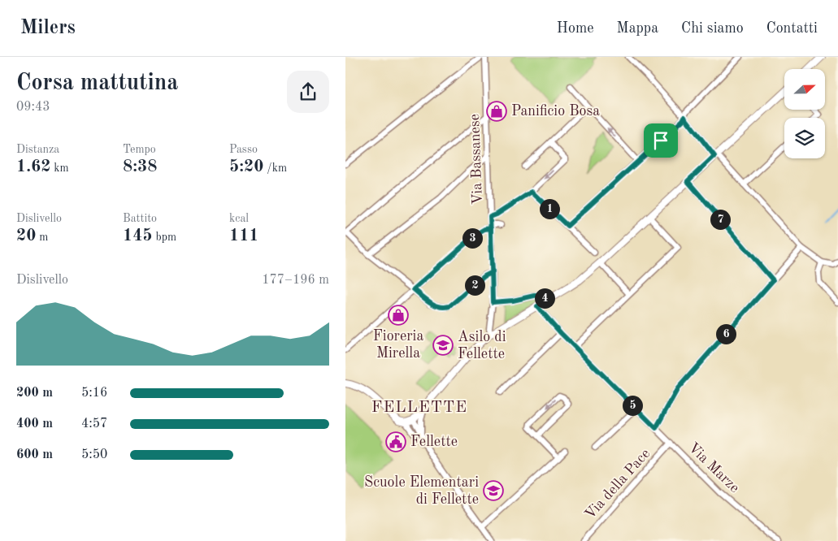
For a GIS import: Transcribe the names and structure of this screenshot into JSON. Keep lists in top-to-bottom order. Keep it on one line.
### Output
{"streets":{"street":["Via Bassanese","Via Marze","Via della Pace"]},"crossings":[["Via Marze","Via della Pace"]],"districts":["FELLETTE"],"places":{"shop":["Panificio Bosa","Fioreria Mirella"],"school or university":["Asilo di Fellette","Scuole Elementari di Fellette"],"public building":["Fellette"]},"north":"right","page":{"header":"Milers","nav":["Home","Mappa","Chi siamo","Contatti"],"heading":["Corsa mattutina","09:43"],"stats":[["Distanza","1.62 km"],["Tempo","8:38"],["Passo","5:20 /km"],["Dislivello","20 m"],["Battito","145 bpm"],["kcal","111"]],"pins":["1","7","3","2","4","6","5"],"chart":["Dislivello","177–196 m"],"list":[{"name":"200 m","note":"5:16"},{"name":"400 m","note":"4:57"},{"name":"600 m","note":"5:50"}]}}
